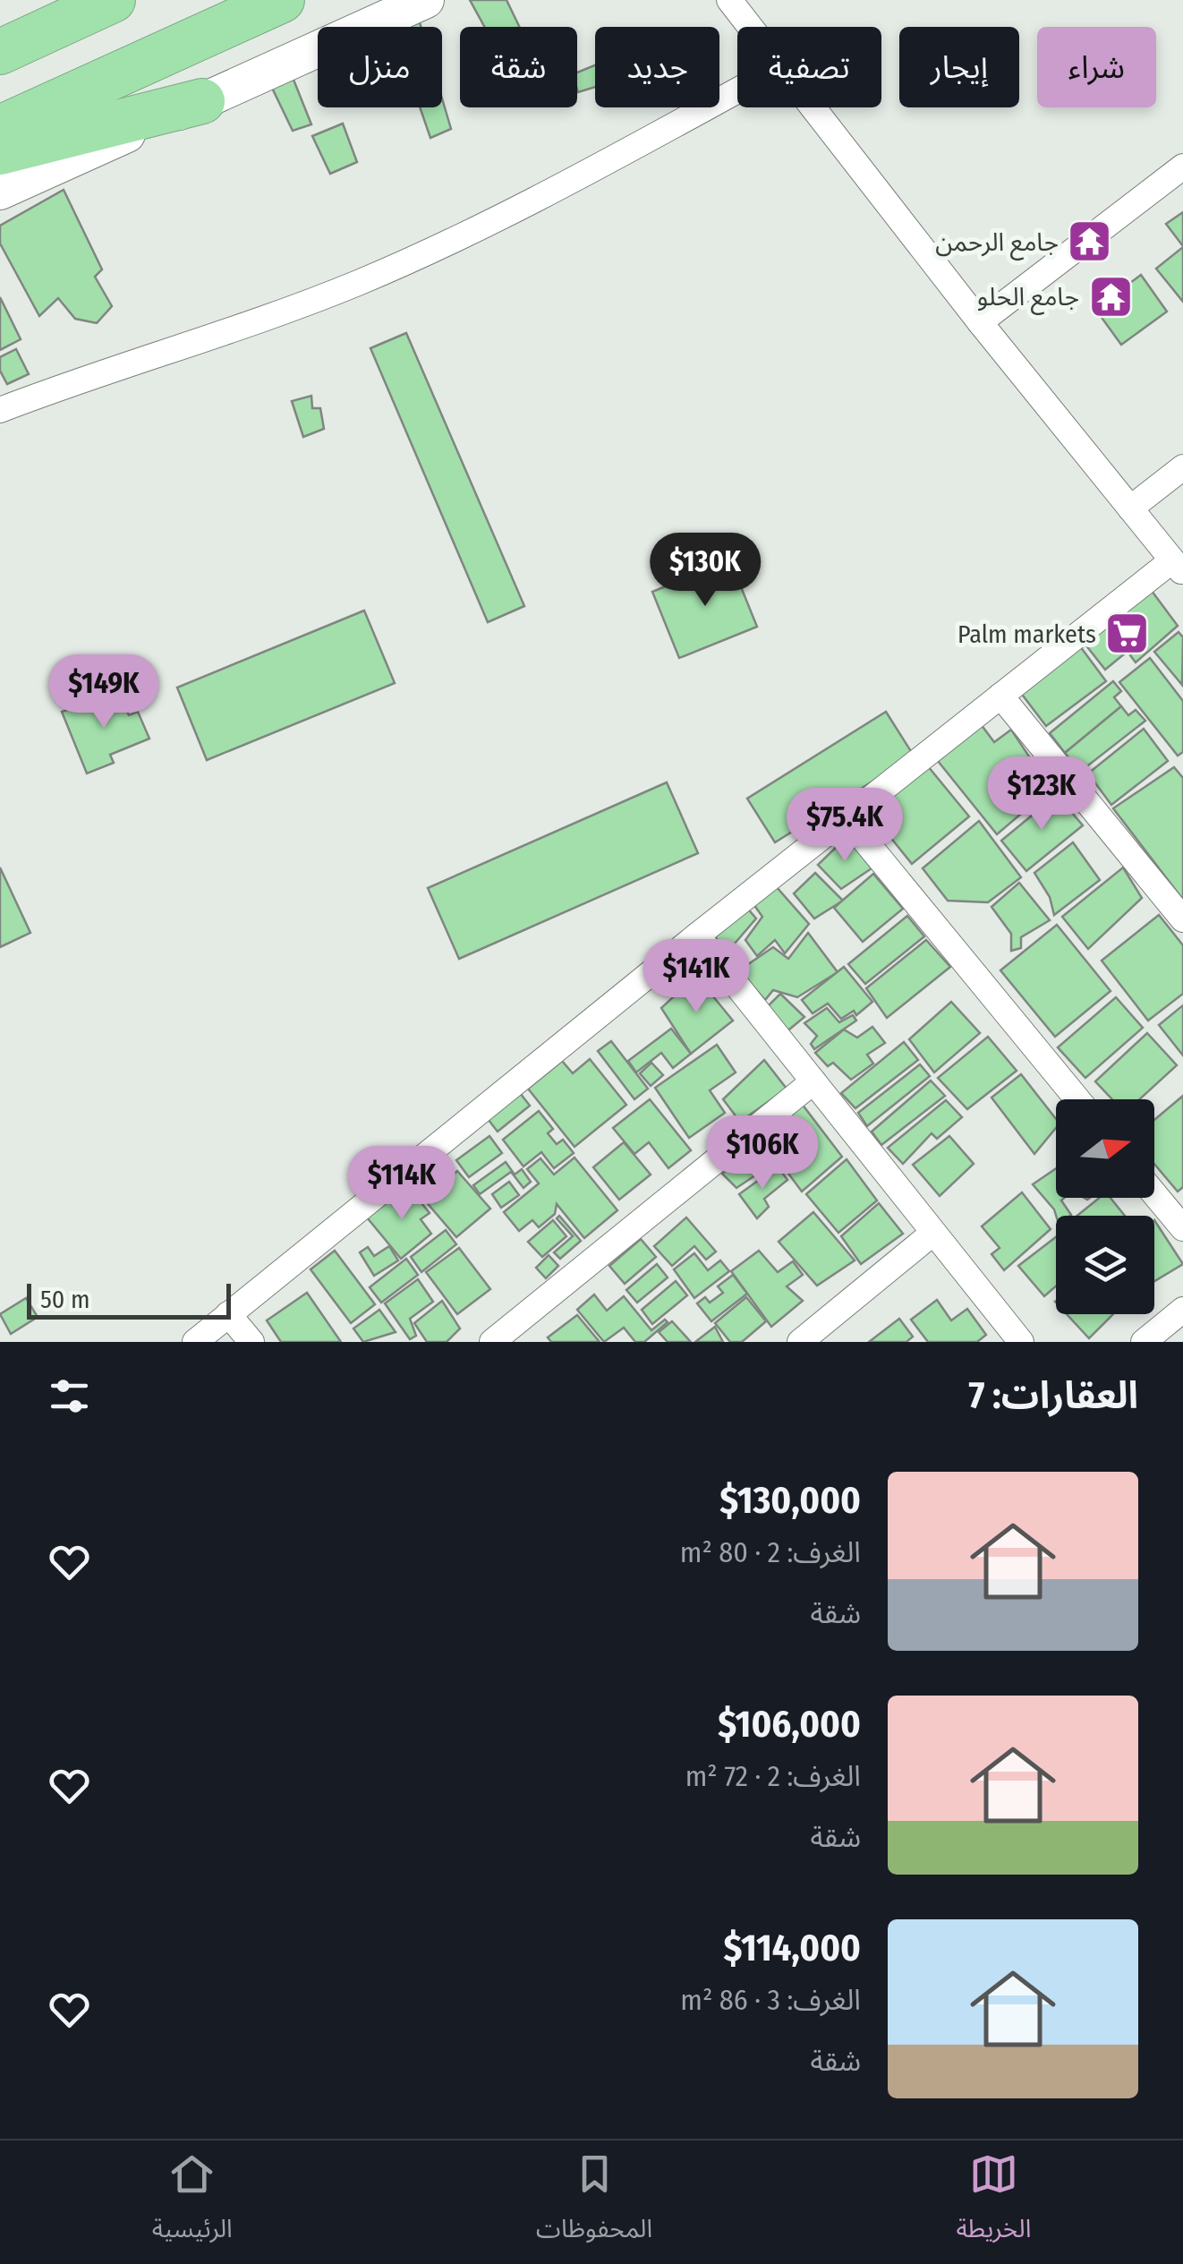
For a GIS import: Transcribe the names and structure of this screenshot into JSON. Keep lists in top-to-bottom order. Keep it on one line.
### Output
{"places":{"temple":["جامع الرحمن","جامع الحلو"],"supermarket":["Palm markets"]},"scale_bar":"50 m","north":"right","page":{"chip":["شراء","إيجار","تصفية","جديد","شقة","منزل"],"price":["$130K","$149K","$123K","$75.4K","$141K","$106K","$114K"],"scale":"50 m","heading":"العقارات: 7","list":[{"name":"$130,000","note":"الغرف: 2 · 80 m² · شقة"},{"name":"$106,000","note":"الغرف: 2 · 72 m² · شقة"},{"name":"$114,000","note":"الغرف: 3 · 86 m² · شقة"}],"tabs":["الخريطة","المحفوظات","الرئيسية"]}}
